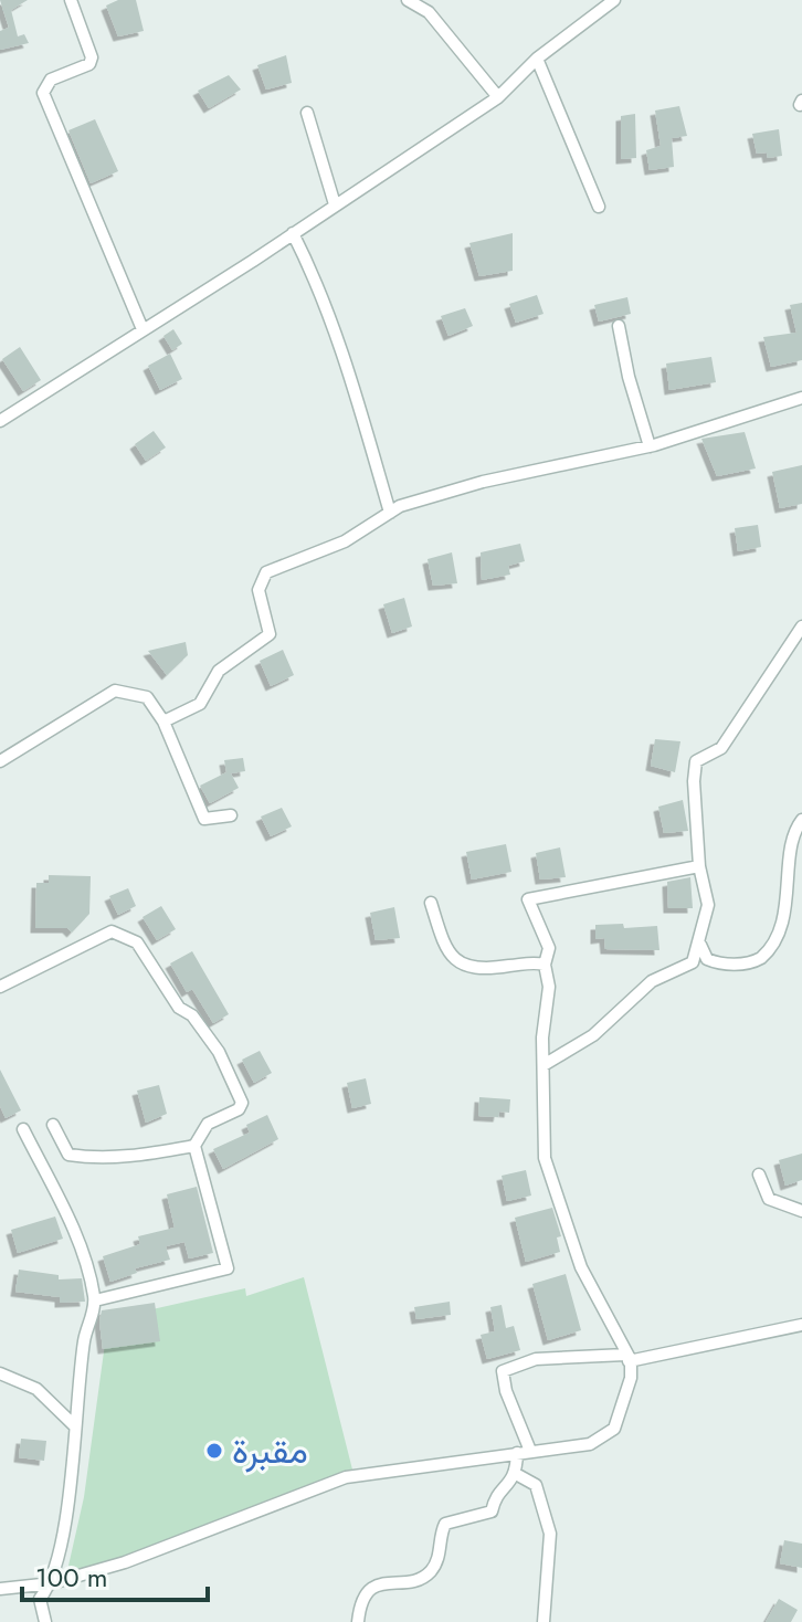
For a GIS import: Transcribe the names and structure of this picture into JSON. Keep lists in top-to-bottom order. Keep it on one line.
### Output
{"places":["مقبرة"],"scale_bar":"100 m"}
